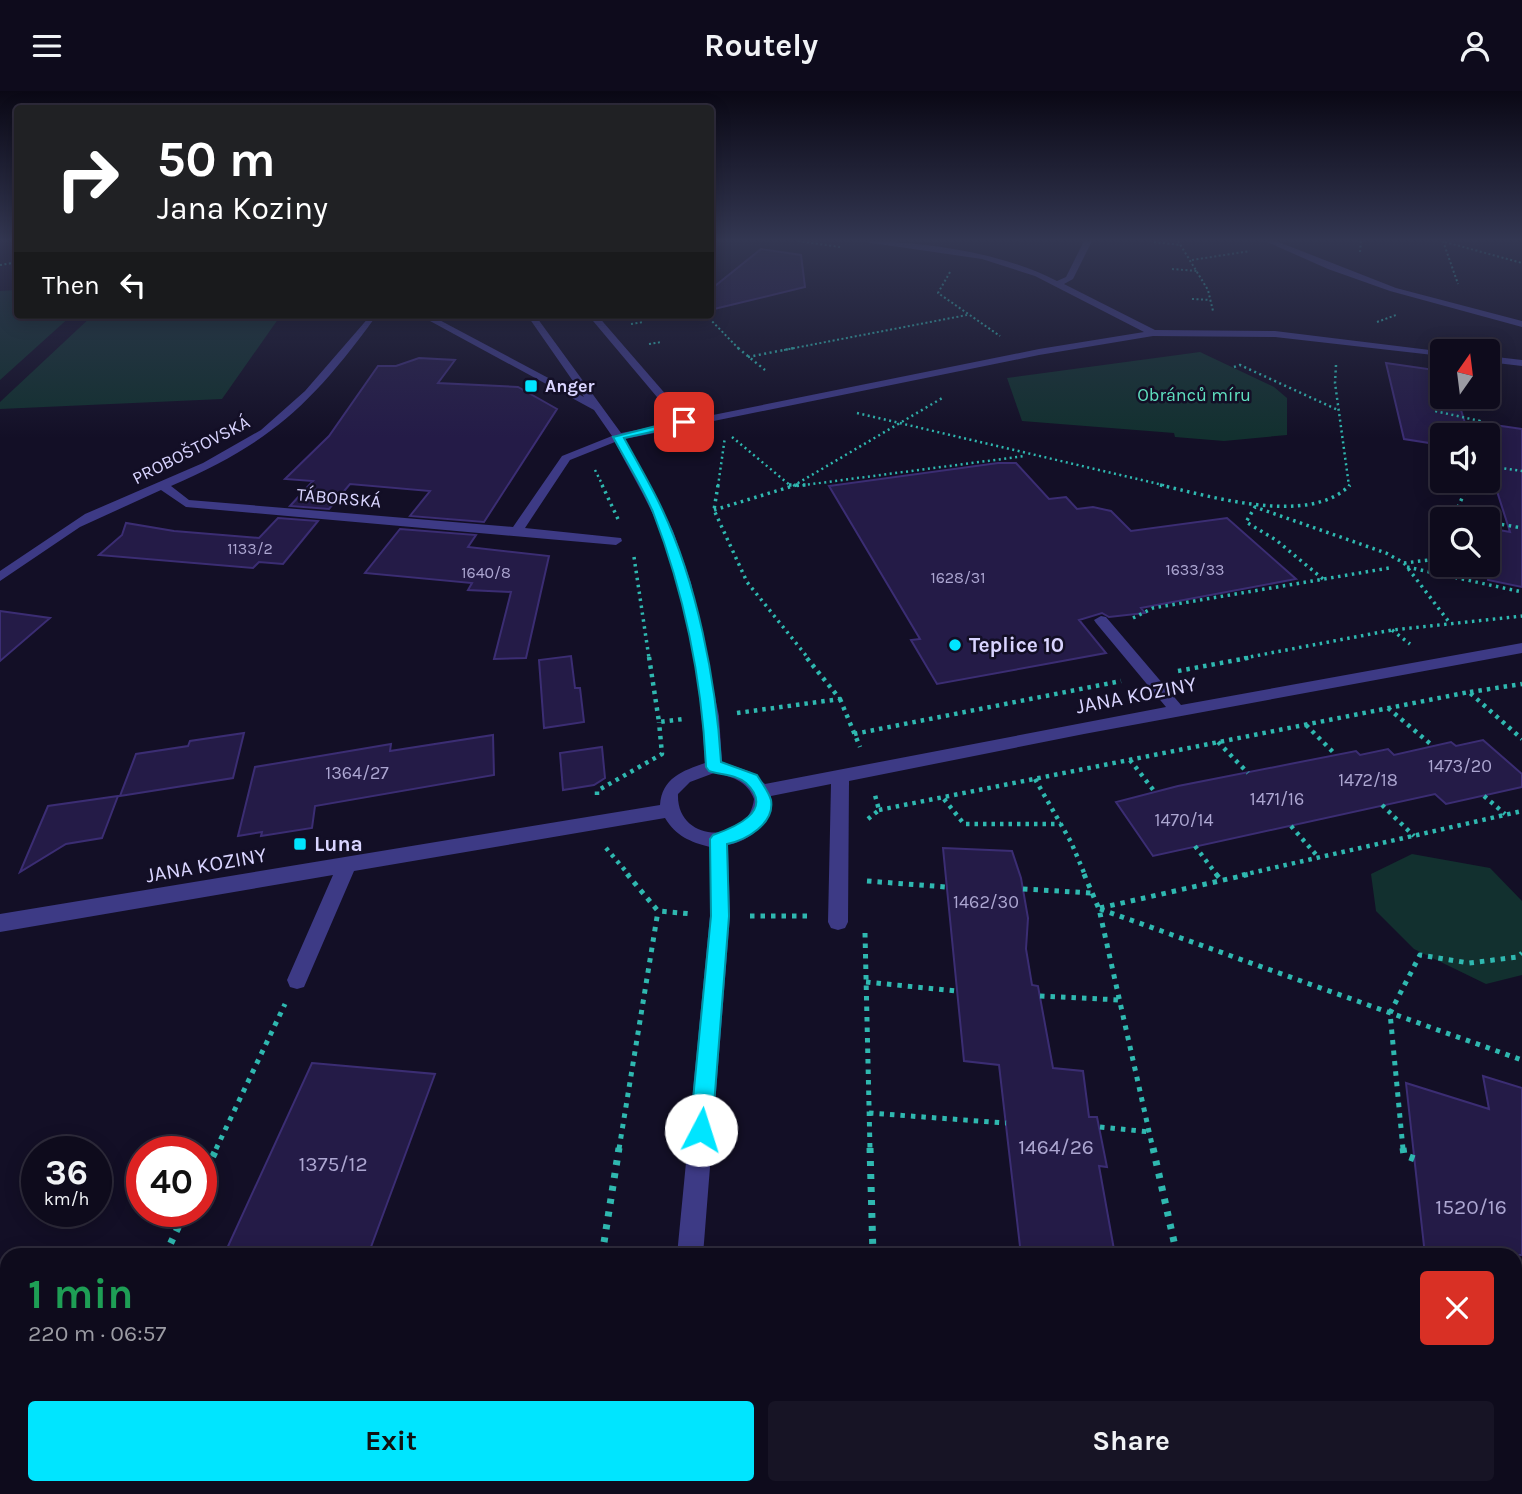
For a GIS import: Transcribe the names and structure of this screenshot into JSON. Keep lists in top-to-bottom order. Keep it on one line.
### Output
{"streets":{"street":["PROBOŠTOVSKÁ","TÁBORSKÁ","JANA KOZINY"]},"crossings":[["PROBOŠTOVSKÁ","TÁBORSKÁ"]],"parks":["Obránců míru"],"places":{"transit":["Anger","Luna"],"other":["Teplice 10"]},"house_numbers":["1133/2","1633/33","1640/8","1628/31","1473/20","1364/27","1472/18","1471/16","1470/14","1462/30","1464/26","1375/12","1520/16"],"north":"top","page":{"header":"Routely","turn":["50 m","Jana Koziny"],"then":"Then","speed":"36 km/h","limit":"40","heading":["1 min","220 m · 06:57"],"buttons":["Exit","Share"]}}
